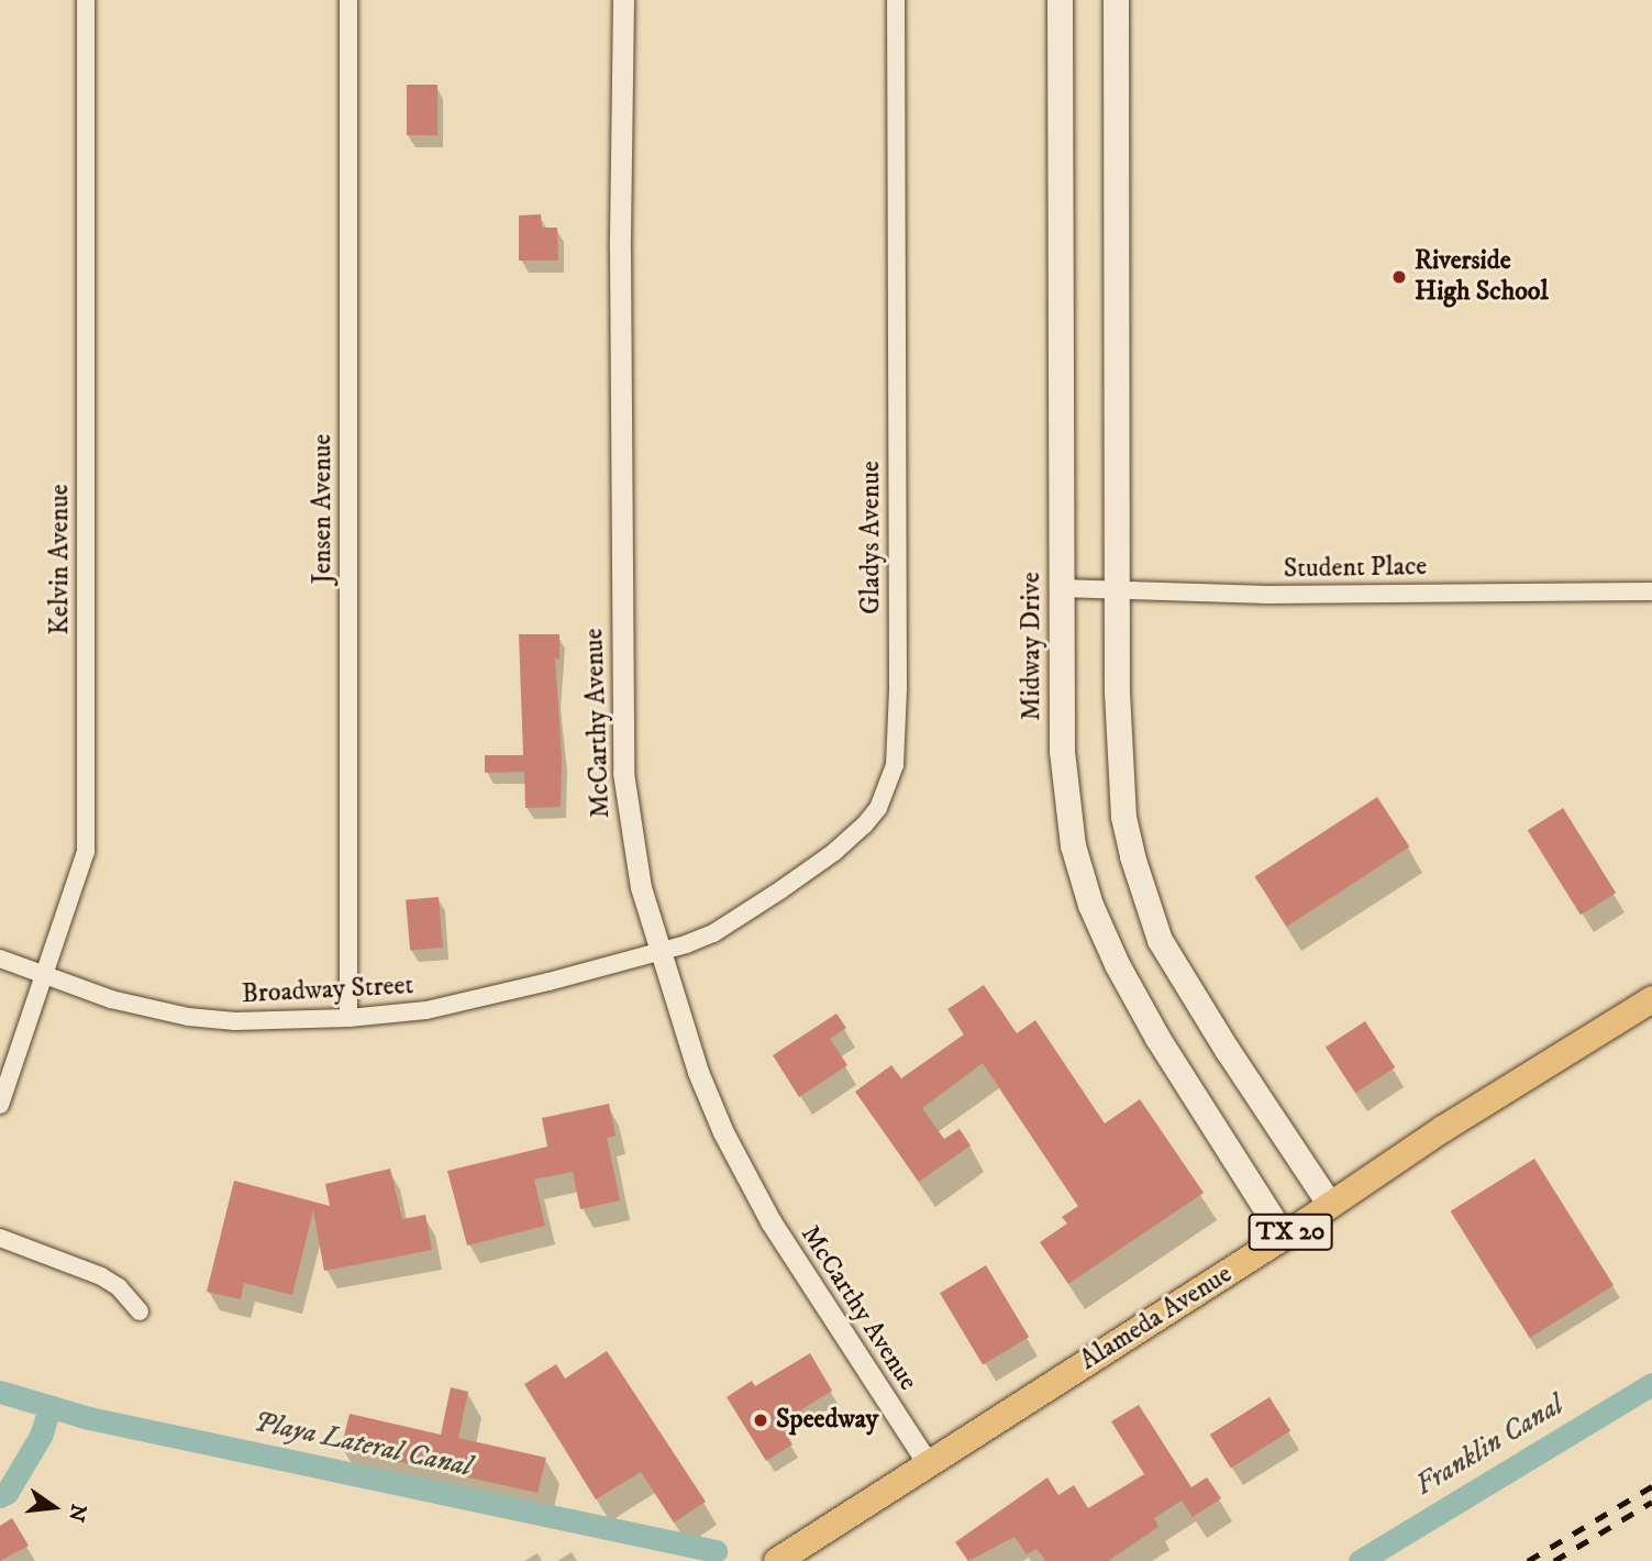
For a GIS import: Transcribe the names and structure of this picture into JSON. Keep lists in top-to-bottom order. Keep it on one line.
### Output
{"streets":{"main road":["Midway Drive","TX 20","Alameda Avenue"],"street":["Jensen Avenue","Gladys Avenue","Kelvin Avenue","Student Place","McCarthy Avenue","Broadway Street"]},"crossings":[["Jensen Avenue","Broadway Street"],["Gladys Avenue","McCarthy Avenue"],["Gladys Avenue","Broadway Street"],["Kelvin Avenue","Broadway Street"],["Student Place","Midway Drive"],["Midway Drive","Alameda Avenue"],["McCarthy Avenue","Broadway Street"],["McCarthy Avenue","Alameda Avenue"]],"water":["Playa Lateral Canal","Franklin Canal"],"places":["Riverside High School","Speedway"],"north":"right"}
